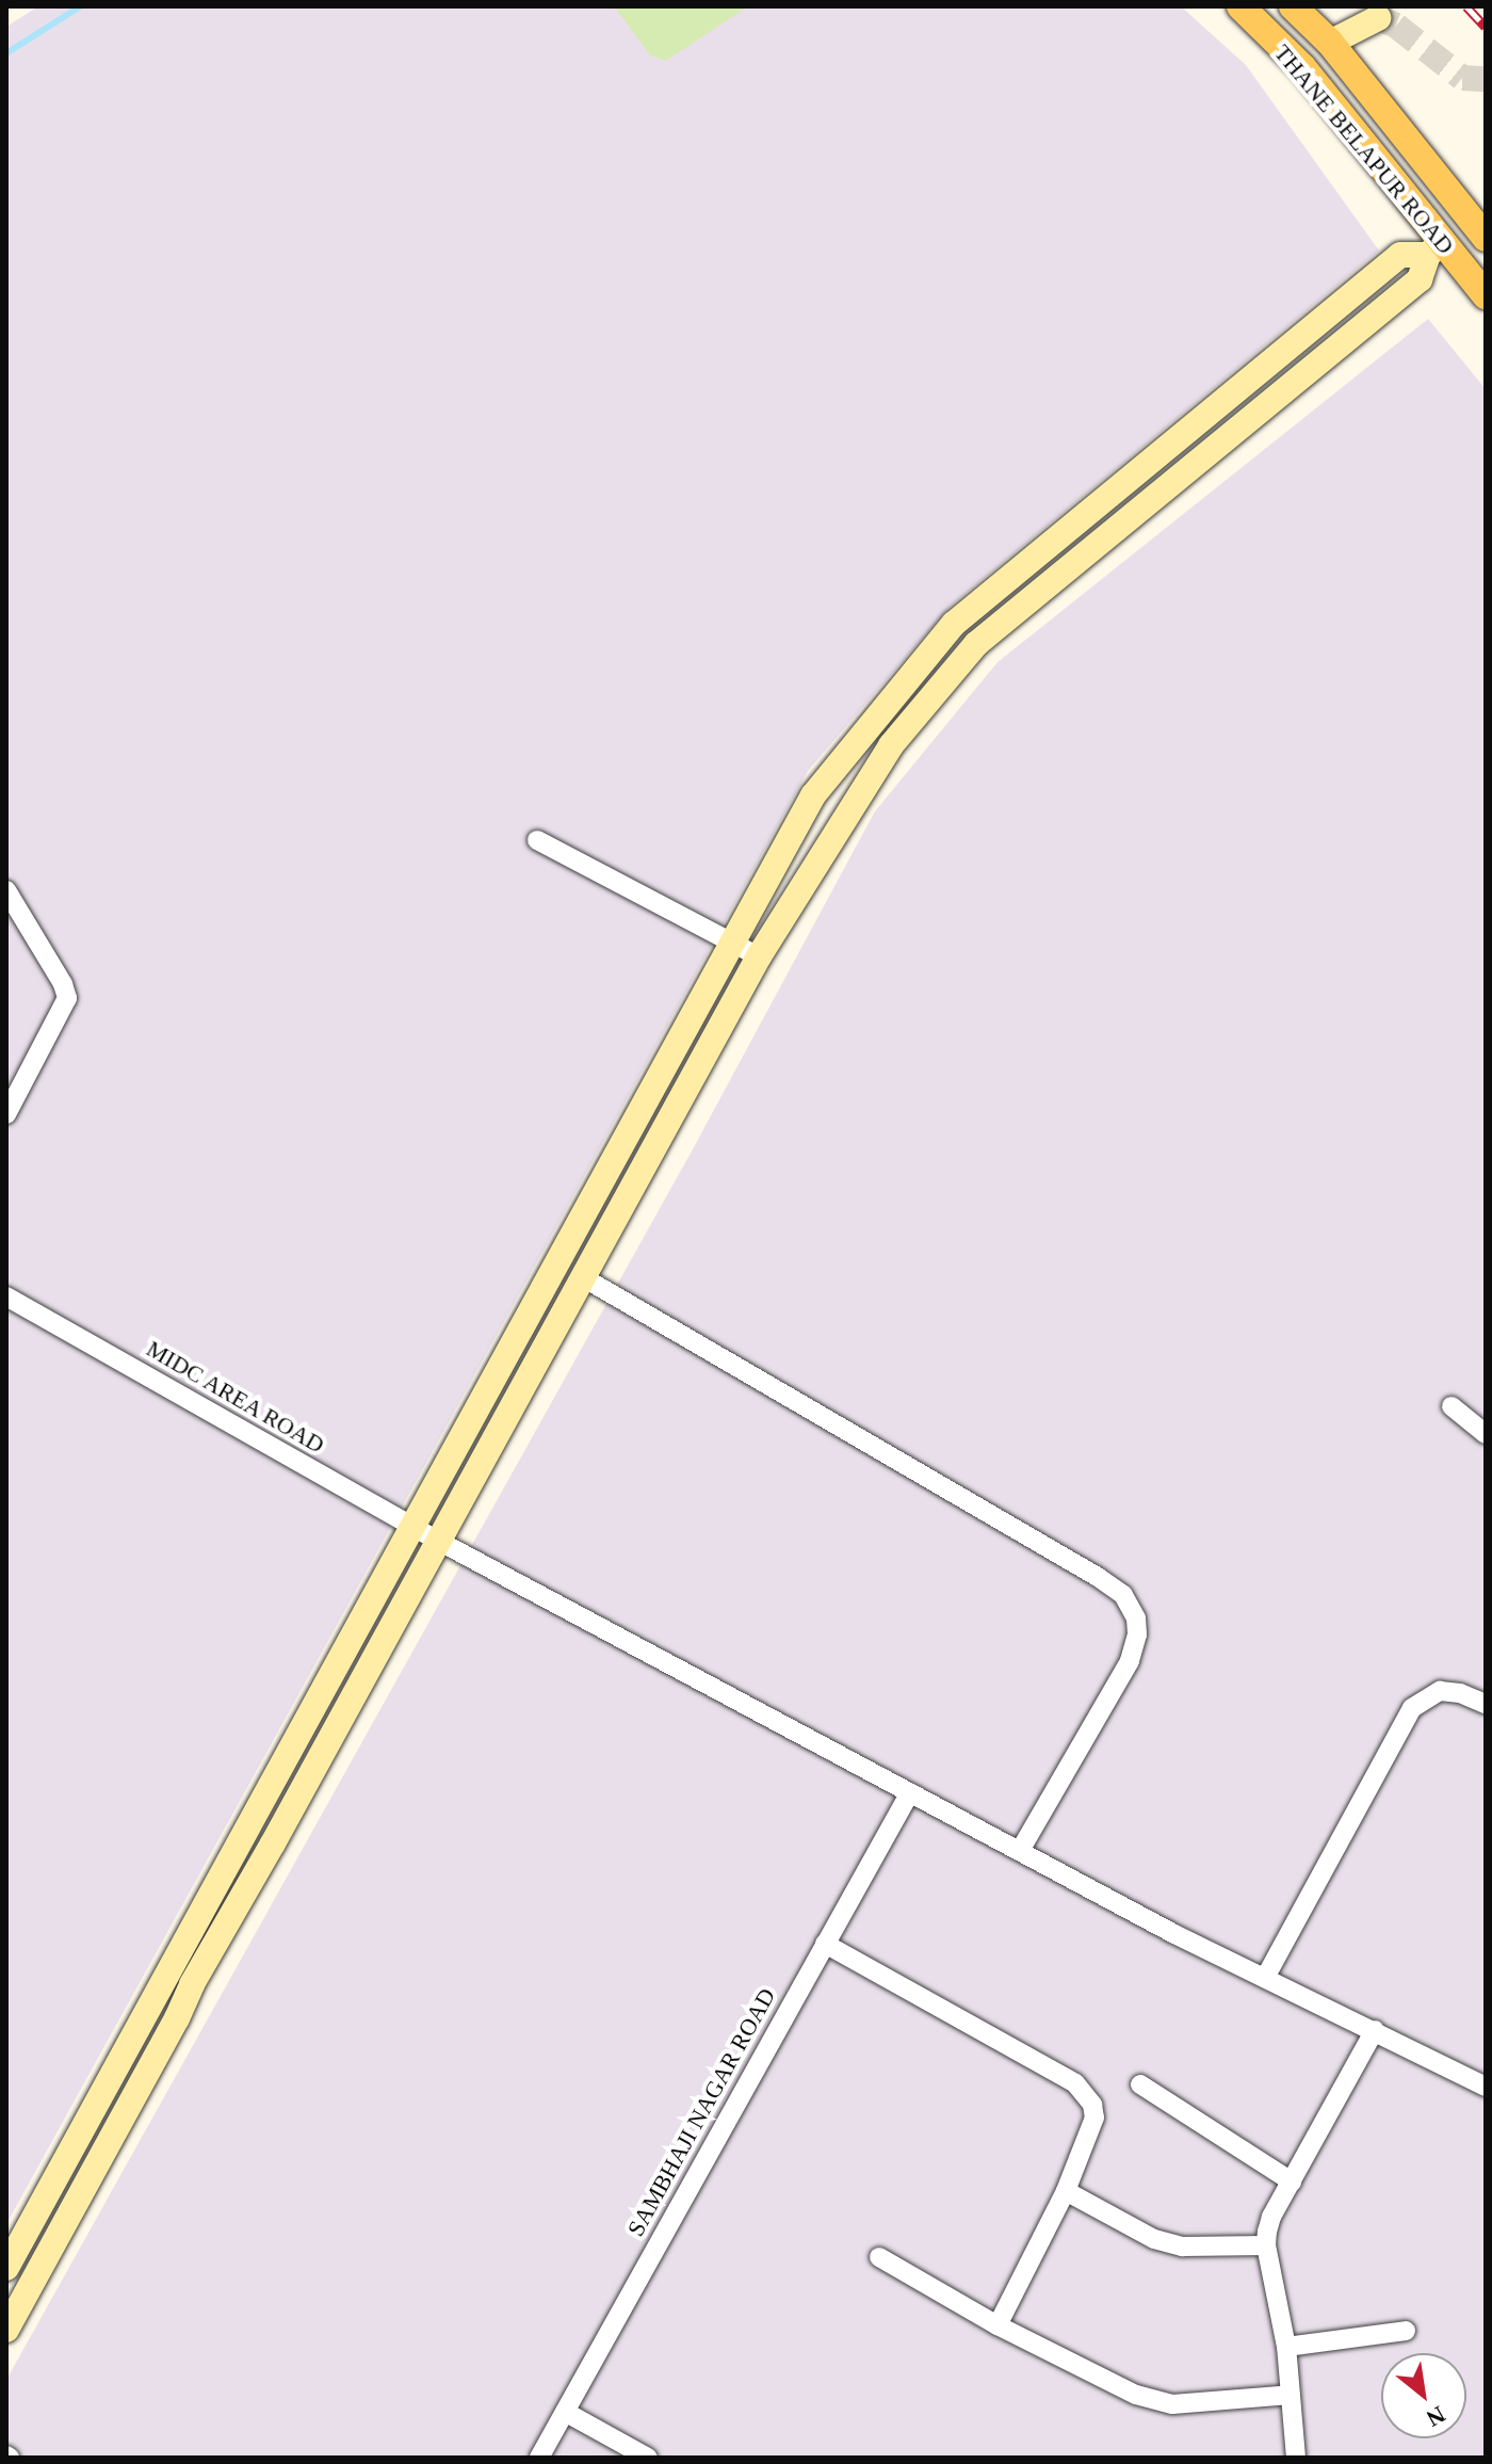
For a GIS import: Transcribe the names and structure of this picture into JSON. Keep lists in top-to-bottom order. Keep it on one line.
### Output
{"streets":{"main road":["THANE BELAPUR ROAD"],"street":["MIDC AREA ROAD","SAMBHAJI NAGAR ROAD"]},"crossings":[["MIDC AREA ROAD","SAMBHAJI NAGAR ROAD"]],"north":"bottom right"}
